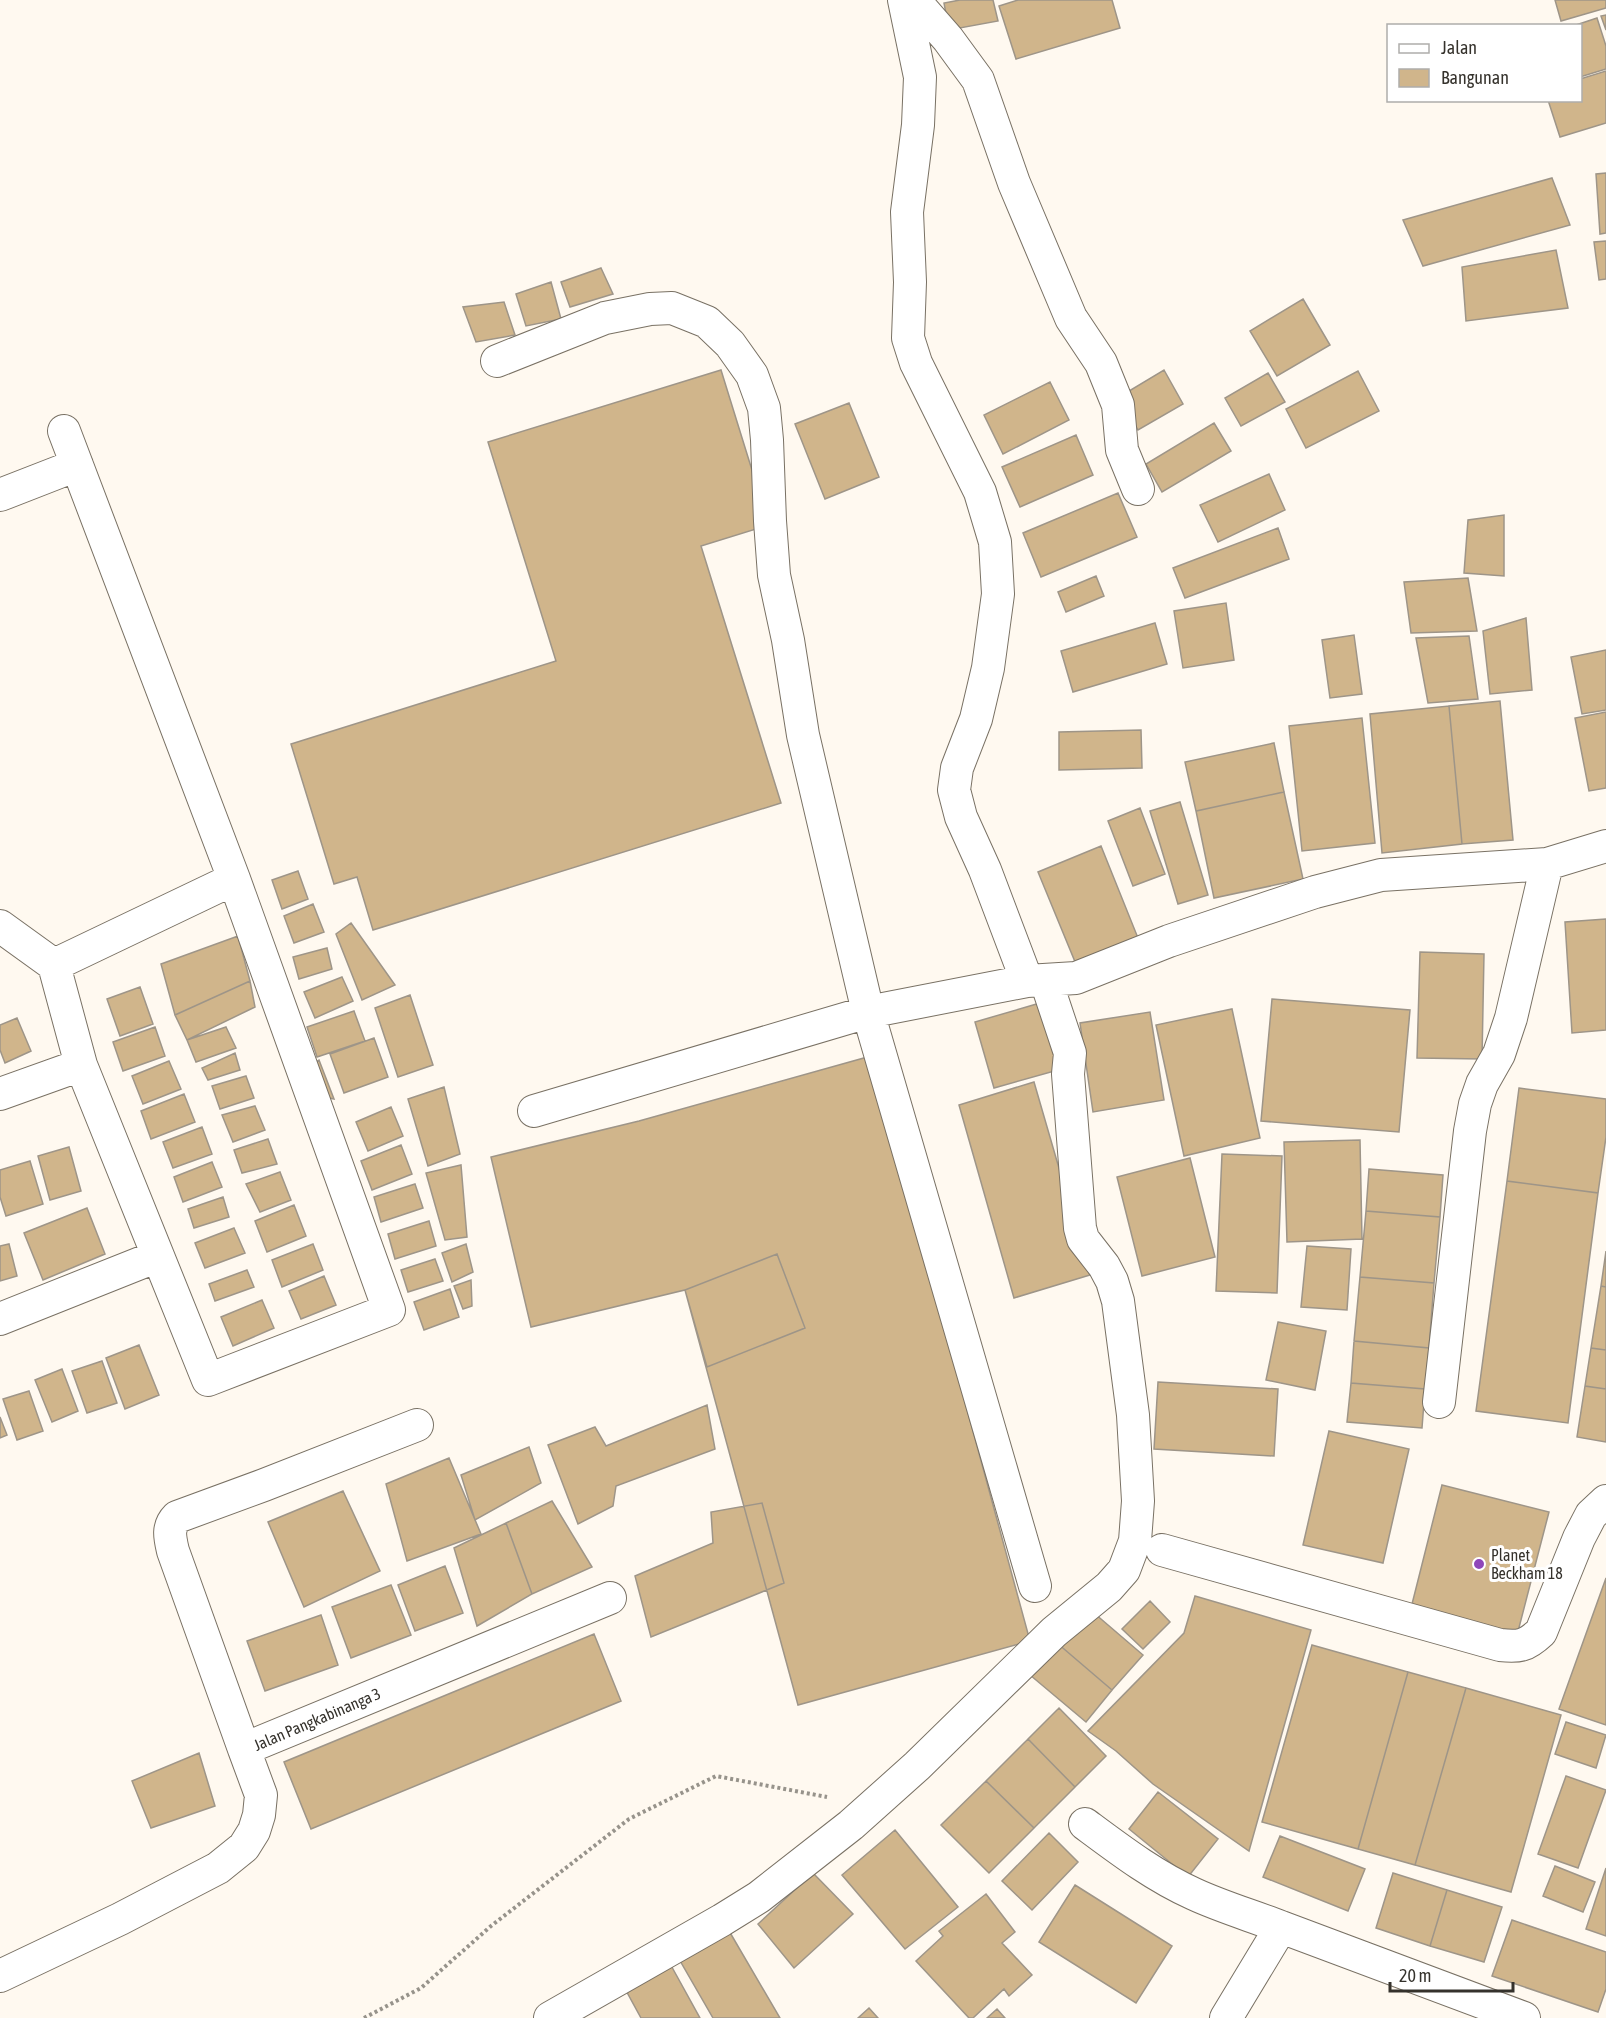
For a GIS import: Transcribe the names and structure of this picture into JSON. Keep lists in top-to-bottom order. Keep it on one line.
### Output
{"streets":{"street":["Jalan Pangkabinanga 3"]},"places":["Planet Beckham 18"],"legend":["Jalan","Bangunan"],"scale_bar":"20 m"}
